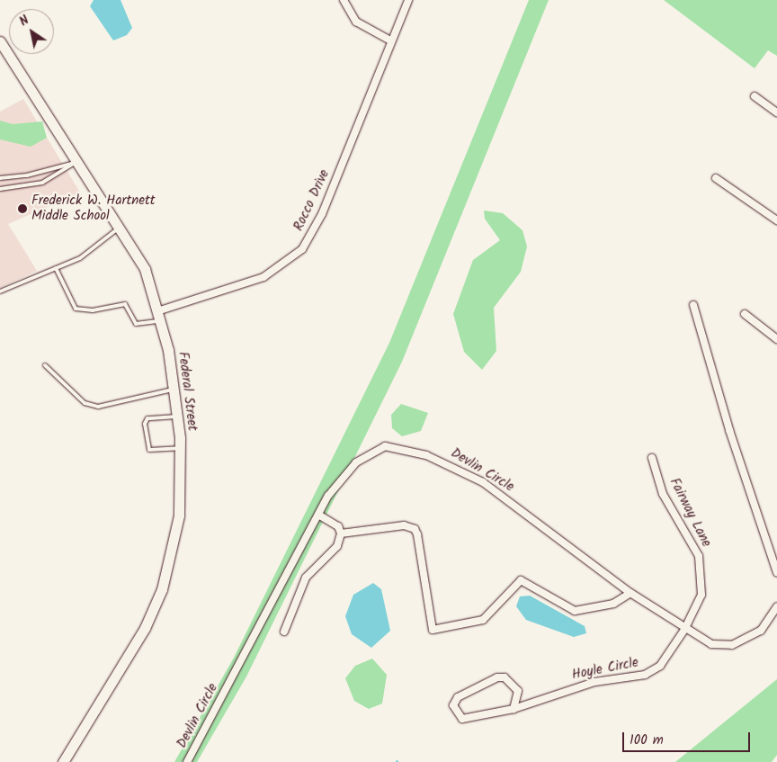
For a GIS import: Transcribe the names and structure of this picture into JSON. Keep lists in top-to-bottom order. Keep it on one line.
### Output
{"streets":{"street":["Rocco Drive","Federal Street","Devlin Circle","Fairway Lane","Hoyle Circle"]},"crossings":[["Rocco Drive","Federal Street"],["Devlin Circle","Fairway Lane"],["Devlin Circle","Hoyle Circle"],["Fairway Lane","Hoyle Circle"]],"places":["Frederick W. Hartnett Middle School"],"scale_bar":"100 m","north":"top left"}
